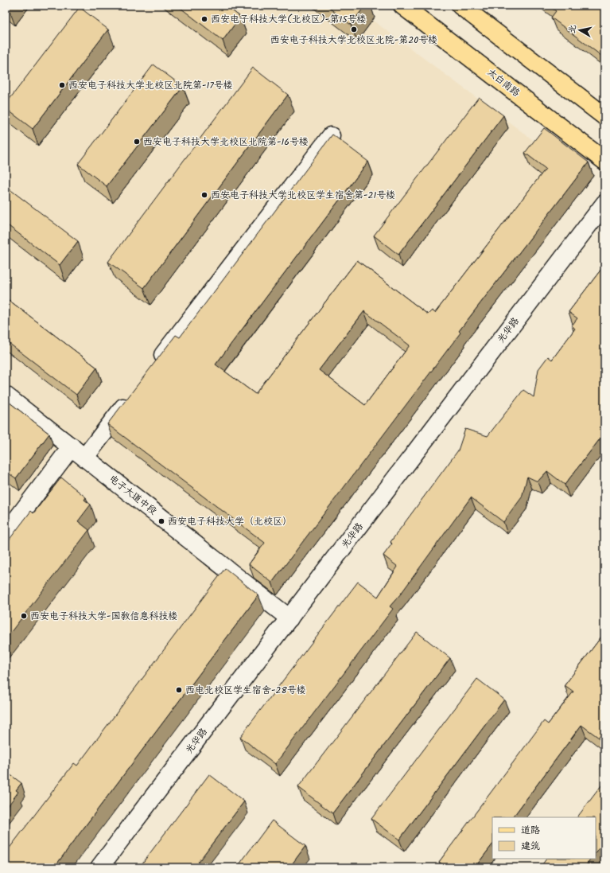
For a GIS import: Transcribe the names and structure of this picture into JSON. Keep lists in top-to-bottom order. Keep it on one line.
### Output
{"streets":{"main road":["太白南路"],"street":["光华路","电子大道中段"]},"crossings":[["光华路","电子大道中段"]],"places":["西安电子科技大学(北校区)-第15号楼","西安电子科技大学北校区北院-第20号楼","西安电子科技大学北校区北院第-17号楼","西安电子科技大学北校区北院第-16号楼","西安电子科技大学北校区学生宿舍第-21号楼","西安电子科技大学（北校区）","西安电子科技大学-国教信息科技楼","西电北校区学生宿舍-28号楼"],"legend":["道路","建筑"],"north":"left"}
